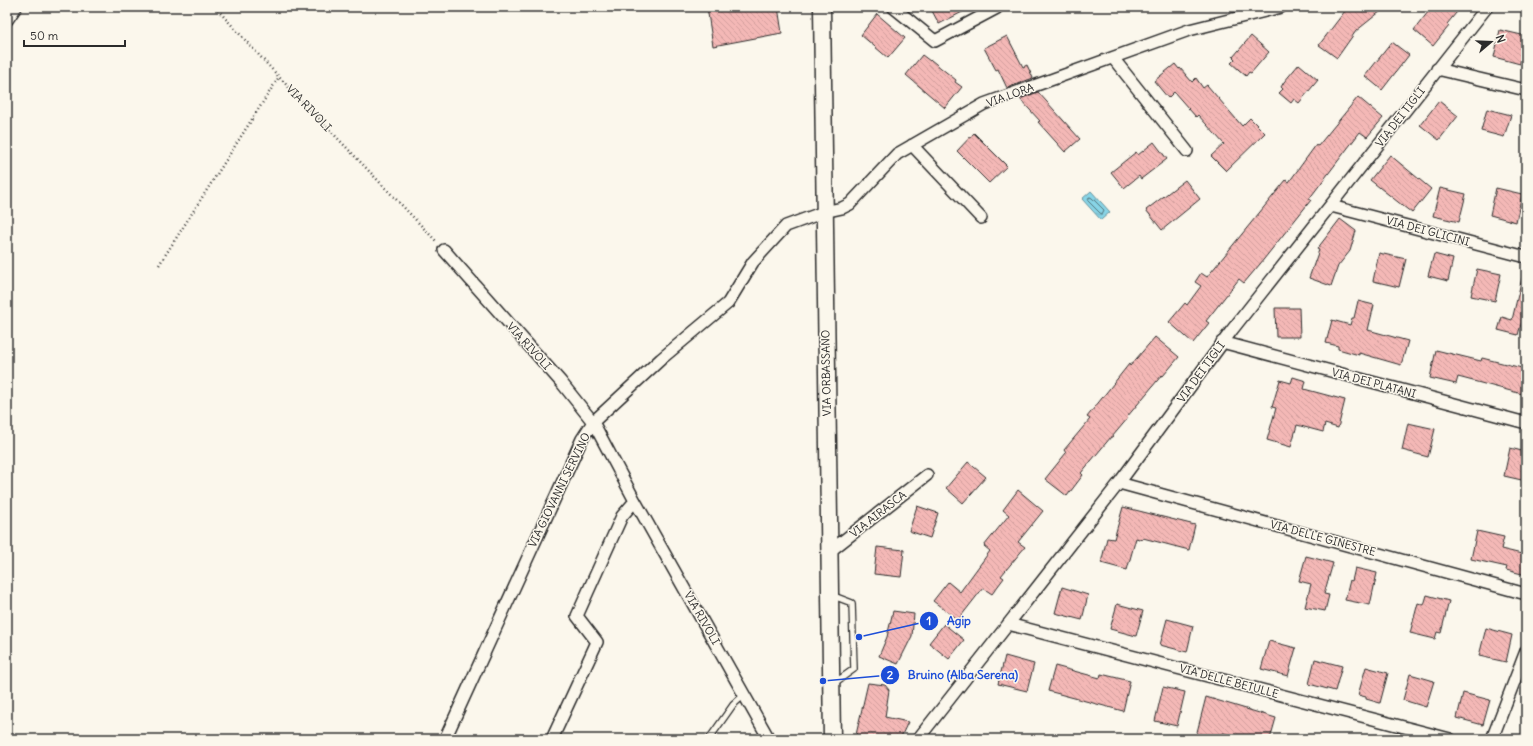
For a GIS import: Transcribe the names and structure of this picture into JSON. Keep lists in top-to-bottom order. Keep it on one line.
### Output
{"streets":{"main road":["VIA ORBASSANO"],"street":["VIA LORA","VIA RIVOLI","VIA DEI TIGLI","VIA DEI GLICINI","VIA DEI PLATANI","VIA GIOVANNI SERVINO","VIA AIRASCA","VIA DELLE GINESTRE","VIA DELLE BETULLE"]},"crossings":[["VIA LORA","VIA ORBASSANO"],["VIA LORA","VIA GIOVANNI SERVINO"],["VIA RIVOLI","VIA GIOVANNI SERVINO"],["VIA DEI TIGLI","VIA DEI GLICINI"],["VIA DEI TIGLI","VIA DEI PLATANI"],["VIA DEI TIGLI","VIA DELLE GINESTRE"],["VIA DEI TIGLI","VIA DELLE BETULLE"],["VIA ORBASSANO","VIA GIOVANNI SERVINO"],["VIA ORBASSANO","VIA AIRASCA"]],"places":["Agip","Bruino (Alba Serena)"],"scale_bar":"50 m","north":"right"}
